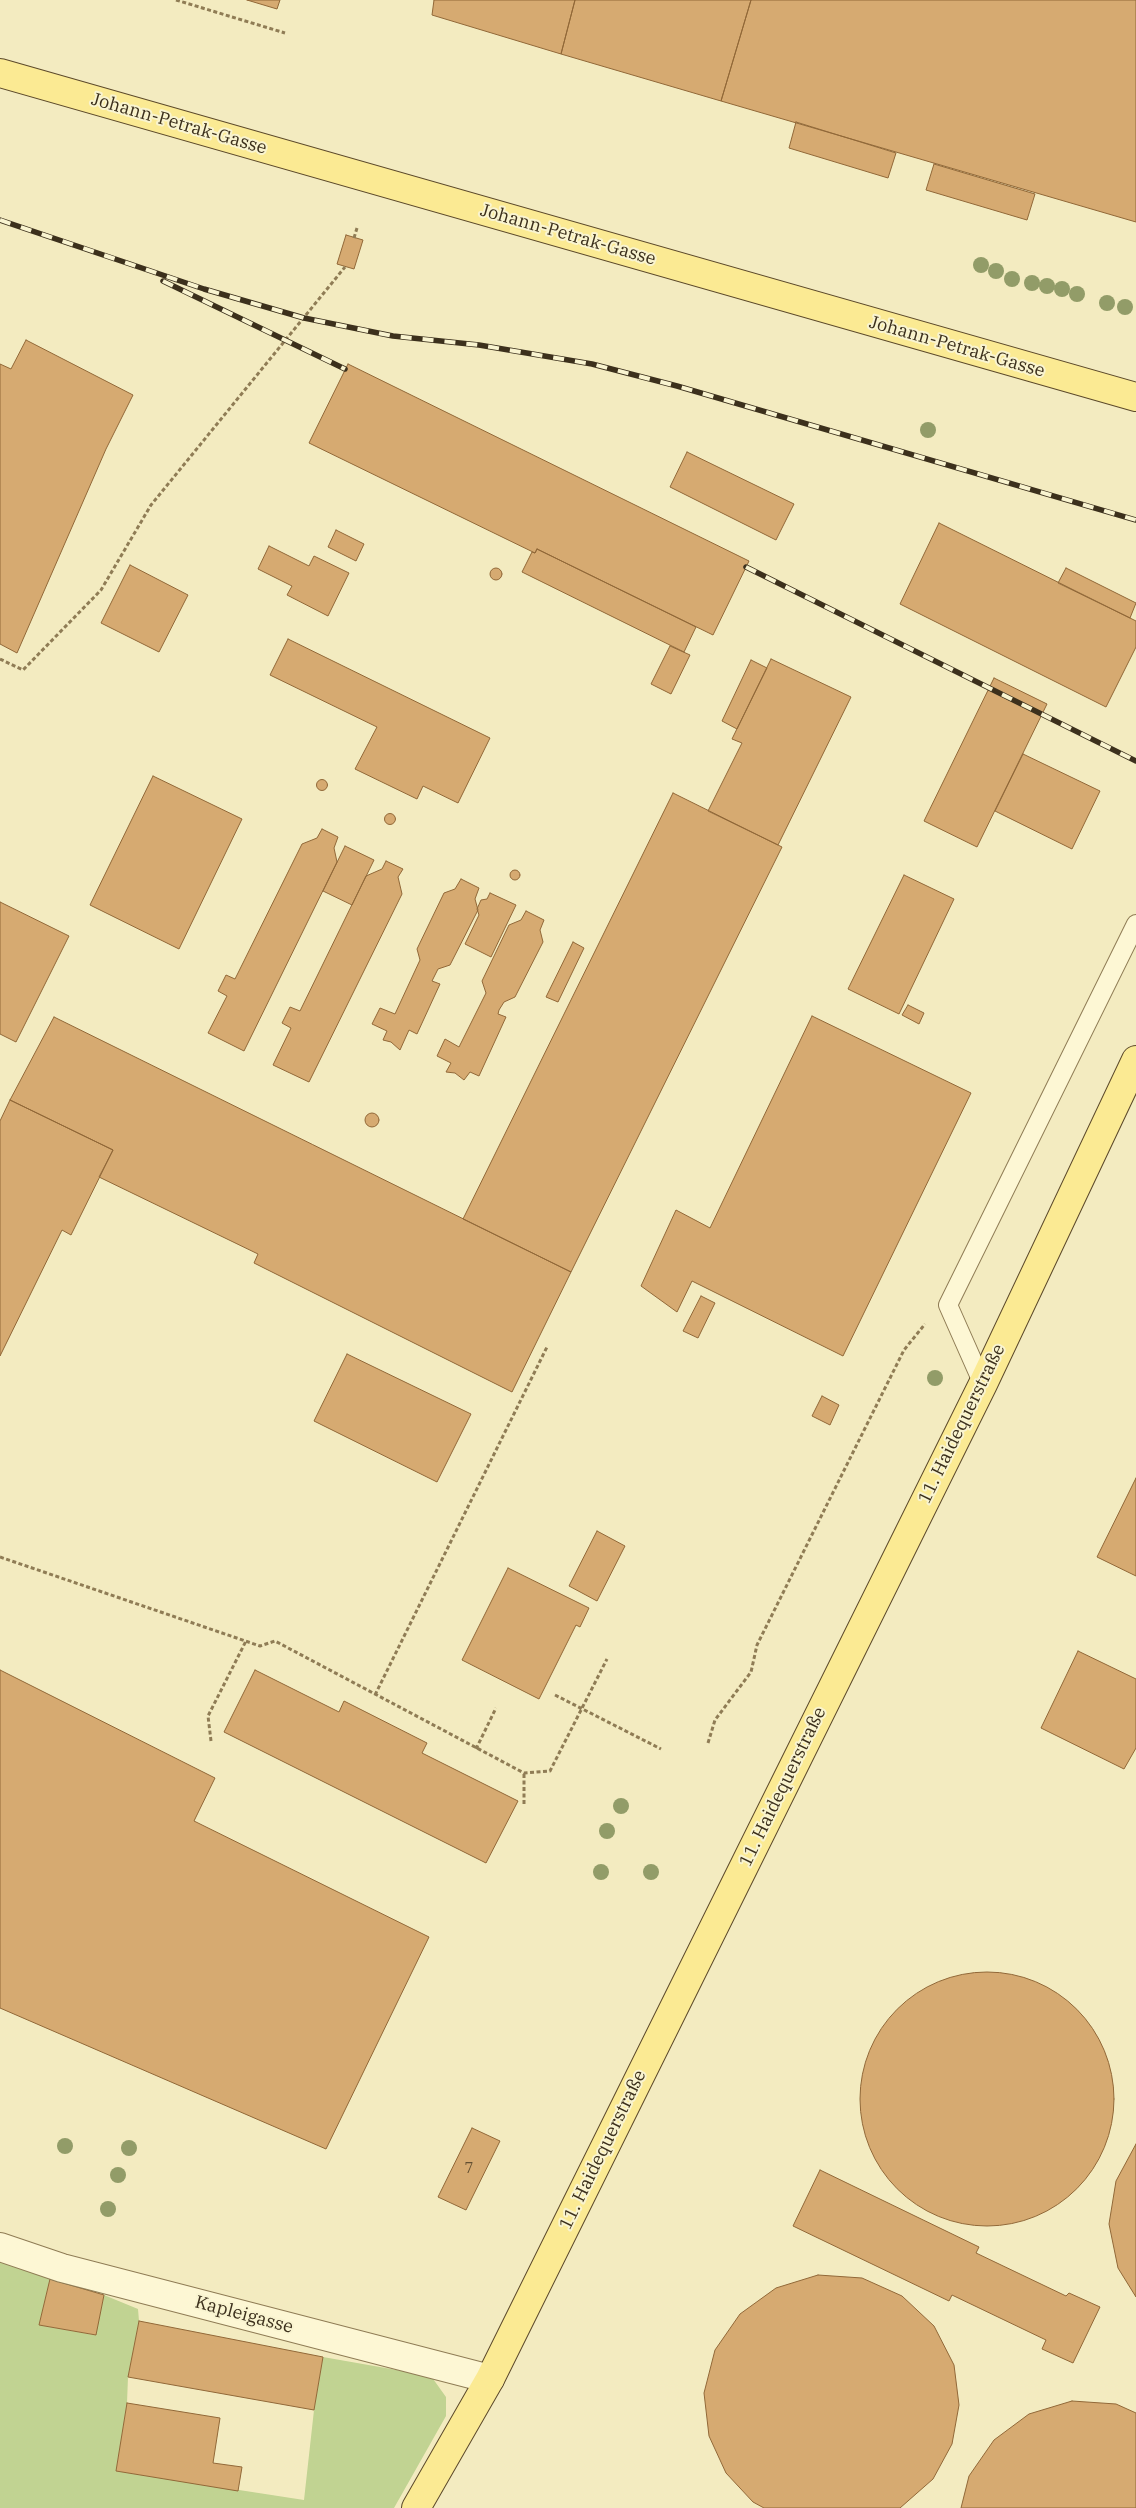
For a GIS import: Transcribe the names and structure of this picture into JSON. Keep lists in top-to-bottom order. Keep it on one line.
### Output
{"streets":{"main road":["Johann-Petrak-Gasse","11. Haidequerstraße"],"street":["Kapleigasse"]},"crossings":[["11. Haidequerstraße","Kapleigasse"]],"house_numbers":["7"]}
